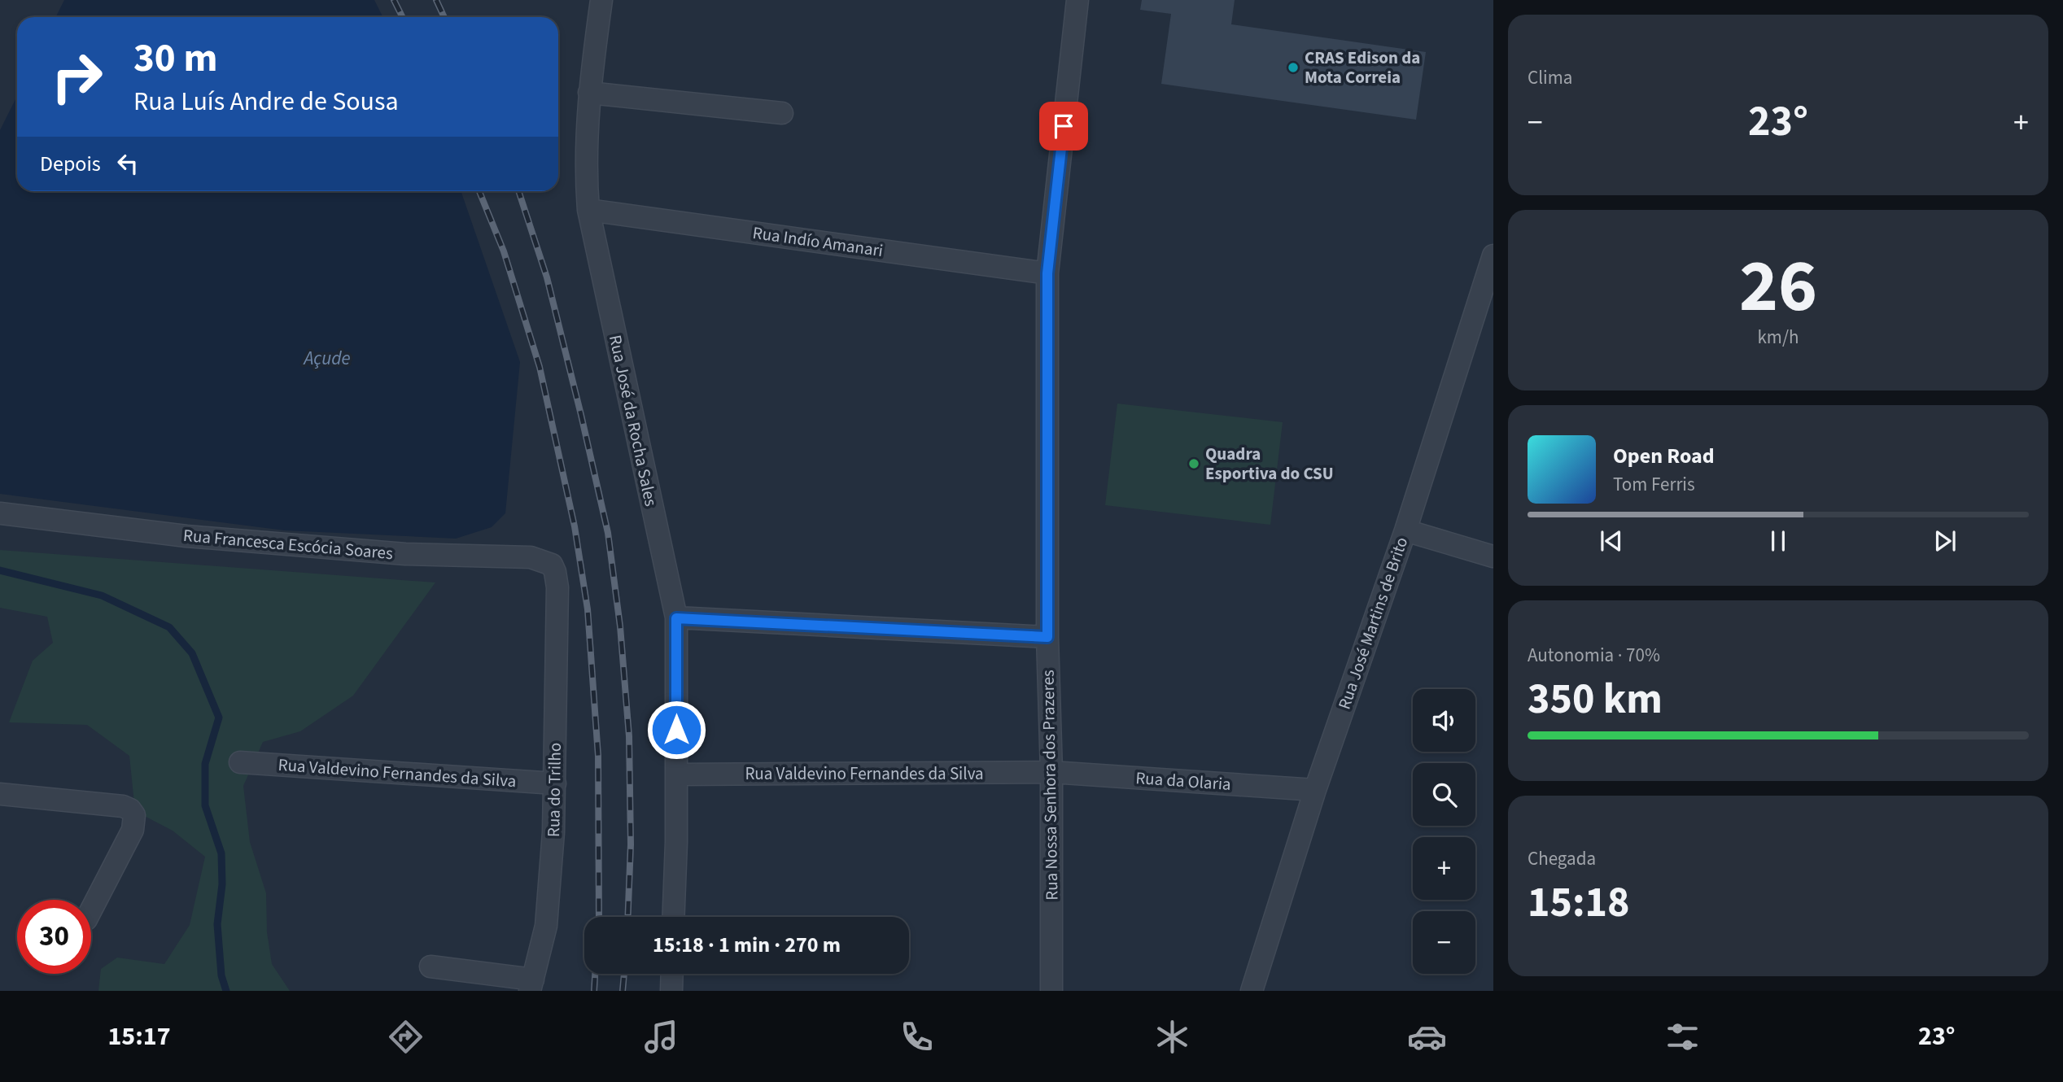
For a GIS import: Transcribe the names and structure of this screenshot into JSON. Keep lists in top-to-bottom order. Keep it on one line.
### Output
{"streets":{"street":["Rua Indío Amanari","Rua José da Rocha Sales","Rua Francesca Escócia Soares","Rua José Martins de Brito","Rua Valdevino Fernandes da Silva","Rua da Olaria","Rua Nossa Senhora dos Prazeres","Rua do Trilho"]},"crossings":[["Rua Indío Amanari","Rua José da Rocha Sales"],["Rua Indío Amanari","Rua Nossa Senhora dos Prazeres"],["Rua José da Rocha Sales","Rua Valdevino Fernandes da Silva"],["Rua Francesca Escócia Soares","Rua do Trilho"],["Rua José Martins de Brito","Rua da Olaria"],["Rua Valdevino Fernandes da Silva","Rua da Olaria"],["Rua Valdevino Fernandes da Silva","Rua Nossa Senhora dos Prazeres"],["Rua Valdevino Fernandes da Silva","Rua do Trilho"],["Rua da Olaria","Rua Nossa Senhora dos Prazeres"]],"water":["Açude"],"places":["CRAS Edison da Mota Correia","Quadra Esportiva do CSU"],"page":{"tile":["Clima",["26","km/h"],["Autonomia · 70%","350 km"],["Chegada","15:18"]],"turn":["30 m","Rua Luís Andre de Sousa"],"heat":["−","23°","+"],"then":"Depois","song":["Open Road","Tom Ferris"],"map_buttons":["+","−"],"limit":"30","trip":"15:18 · 1 min · 270 m","tabs":["15:17","23°"]}}
